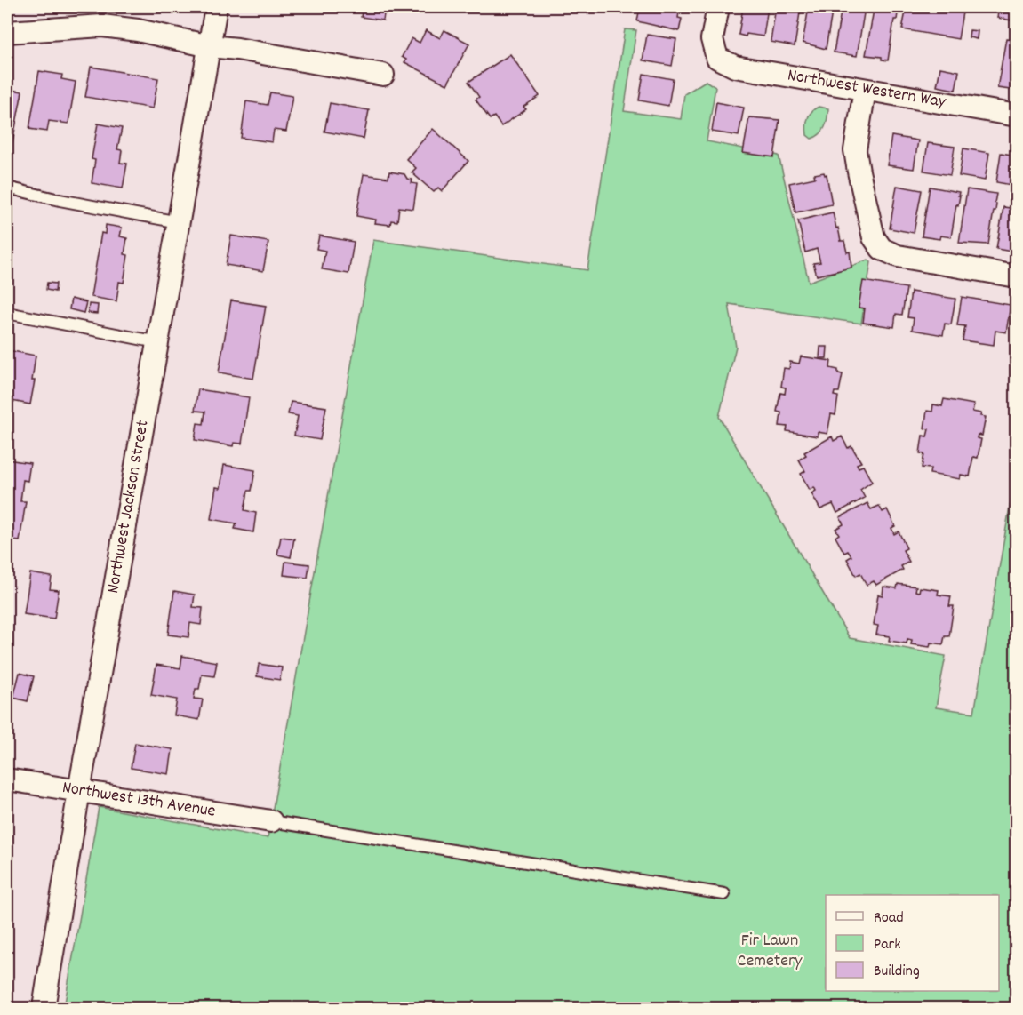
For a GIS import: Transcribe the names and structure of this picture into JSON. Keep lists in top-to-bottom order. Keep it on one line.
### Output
{"streets":{"street":["Northwest Western Way","Northwest Jackson Street","Northwest 13th Avenue"]},"crossings":[["Northwest Jackson Street","Northwest 13th Avenue"]],"parks":["Fir Lawn Cemetery"],"legend":["Road","Park","Building"]}
